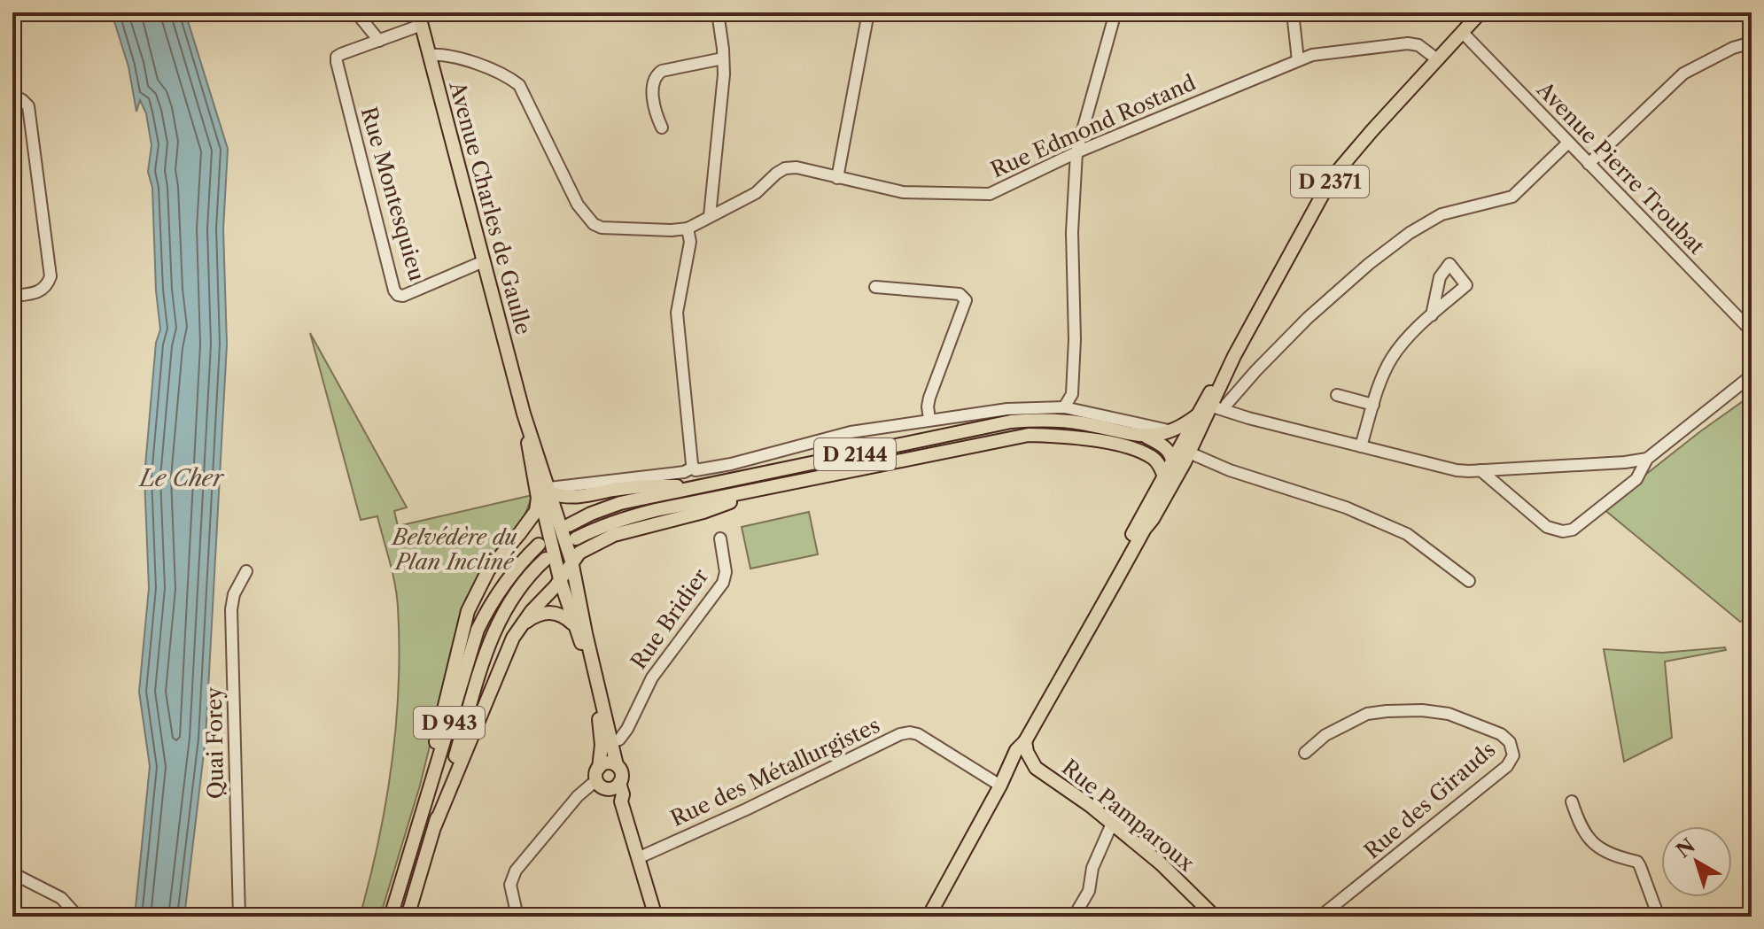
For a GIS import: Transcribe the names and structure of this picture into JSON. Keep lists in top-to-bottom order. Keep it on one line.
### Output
{"streets":{"main road":["D 2371","Avenue Charles de Gaulle","D 2144","D 943","Rue Pamparoux"],"street":["Rue Edmond Rostand","Avenue Pierre Troubat","Rue Montesquieu","Rue Bridier","Quai Forey","Rue des Métallurgistes","Rue des Girauds"]},"crossings":[["Rue Edmond Rostand","D 2371"],["Avenue Pierre Troubat","D 2371"],["Rue Montesquieu","Avenue Charles de Gaulle"],["Avenue Charles de Gaulle","Rue Bridier"],["Avenue Charles de Gaulle","D 943"]],"water":["Le Cher"],"parks":["Belvédère du Plan Incliné"],"north":"top left"}
